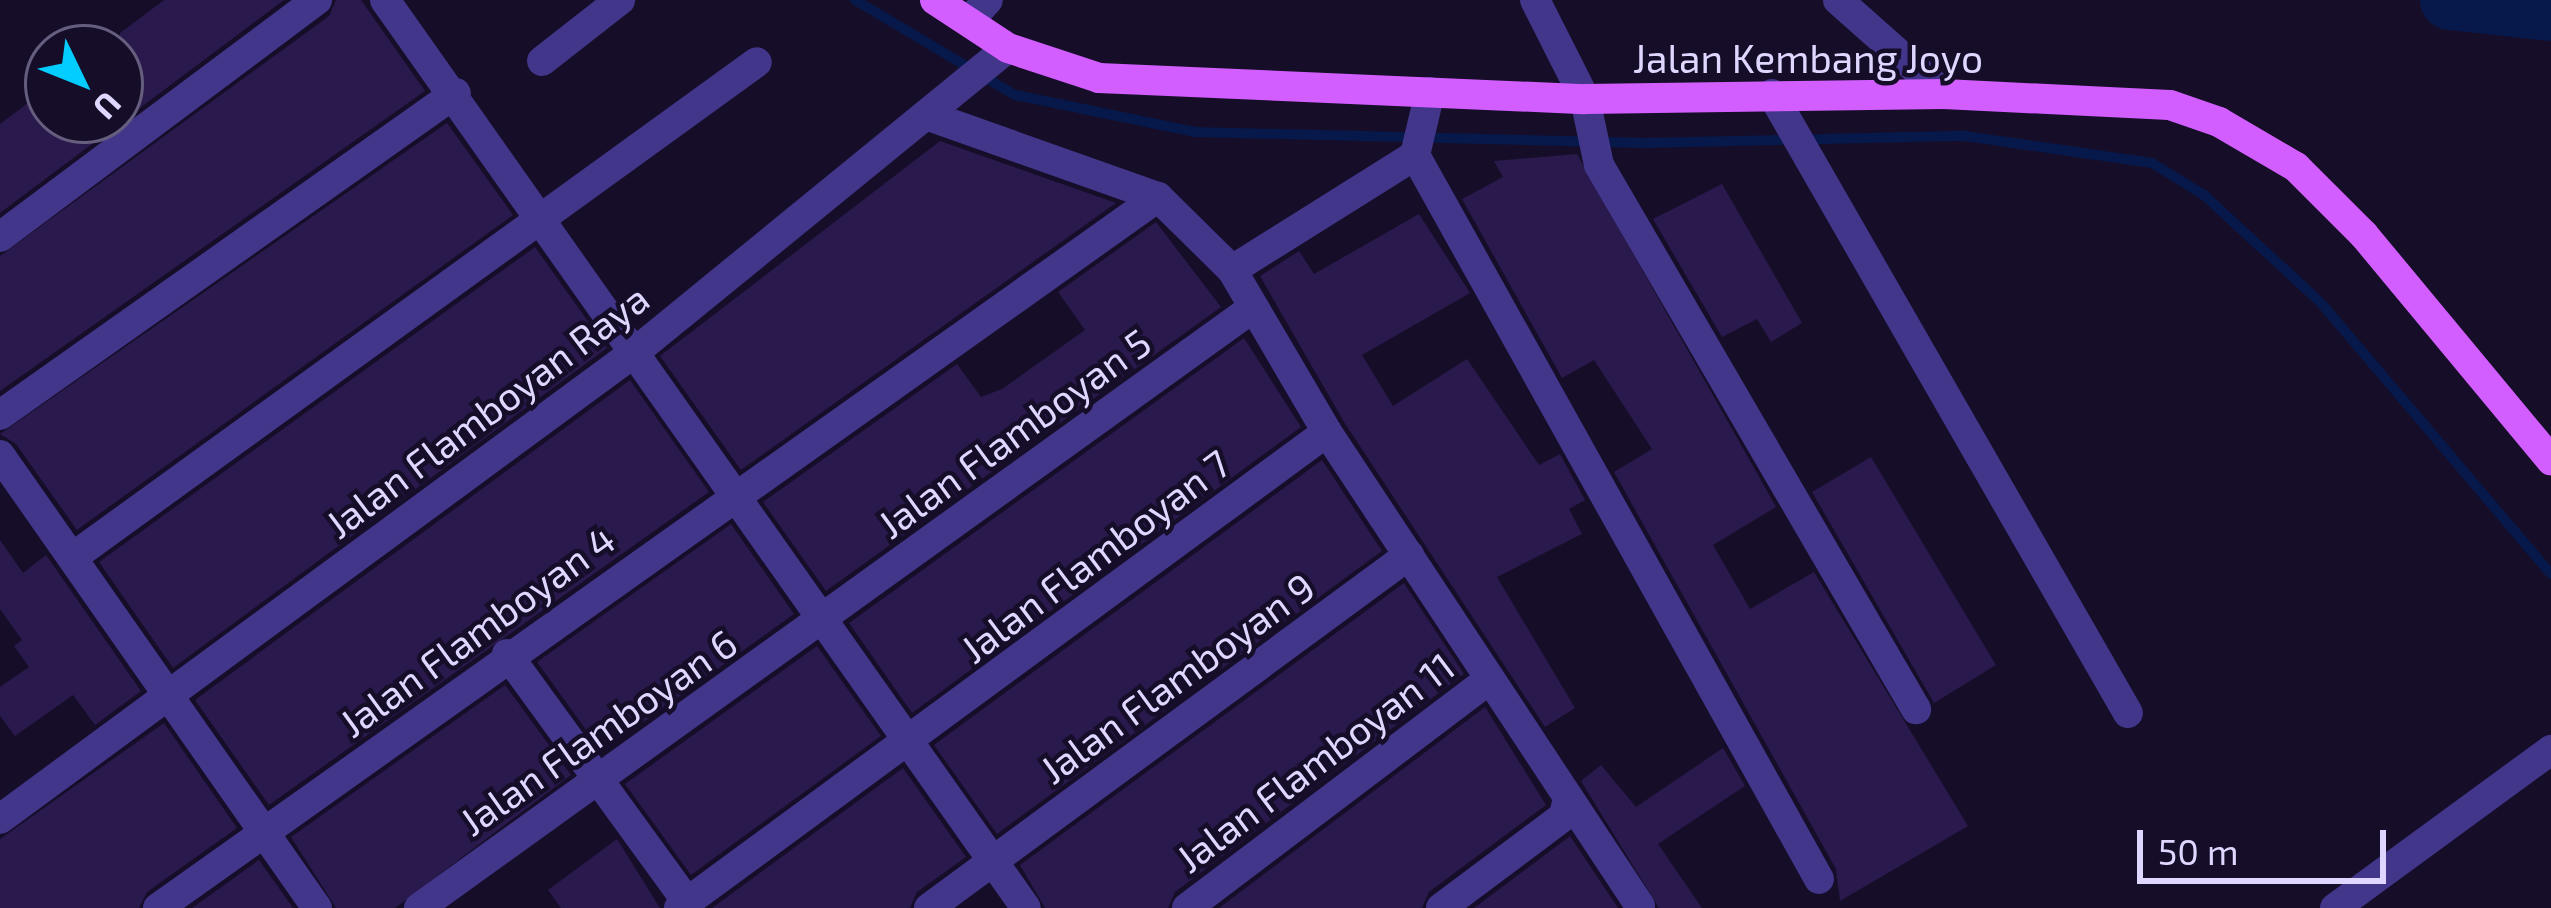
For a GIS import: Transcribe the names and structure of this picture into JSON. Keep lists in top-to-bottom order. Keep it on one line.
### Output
{"streets":{"main road":["Jalan Kembang Joyo"],"street":["Jalan Flamboyan Raya","Jalan Flamboyan 5","Jalan Flamboyan 7","Jalan Flamboyan 4","Jalan Flamboyan 9","Jalan Flamboyan 6","Jalan Flamboyan 11"]},"crossings":[["Jalan Kembang Joyo","Jalan Flamboyan Raya"],["Jalan Flamboyan 5","Jalan Flamboyan 6"]],"scale_bar":"50 m","north":"bottom right"}
